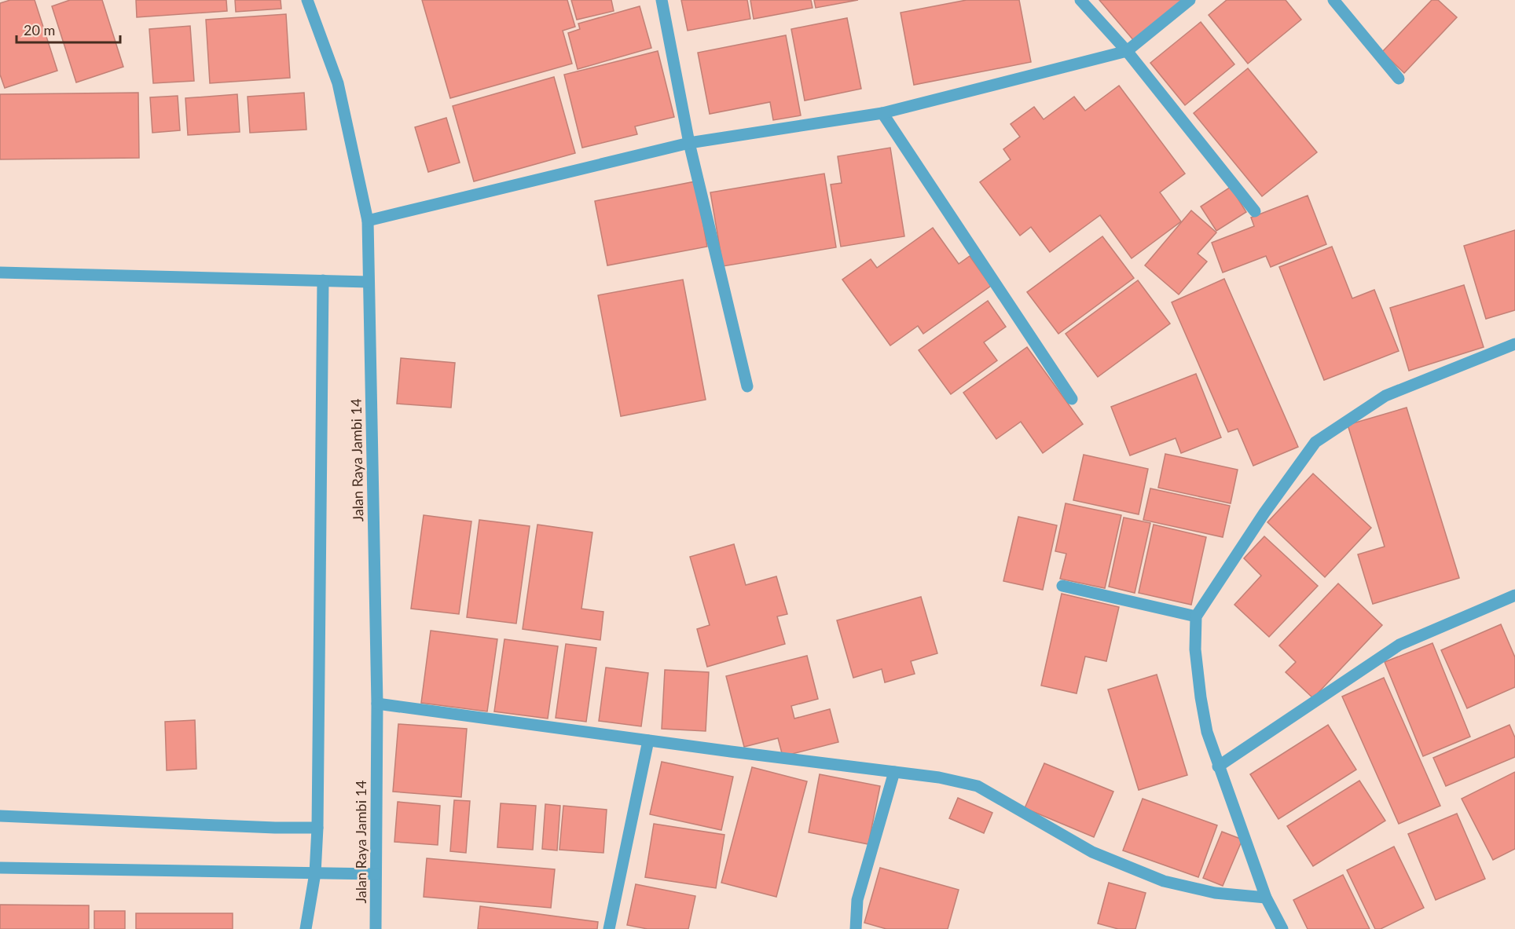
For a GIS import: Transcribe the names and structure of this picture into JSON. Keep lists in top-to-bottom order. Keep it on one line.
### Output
{"streets":{"street":["Jalan Raya Jambi 14"]},"scale_bar":"20 m"}
